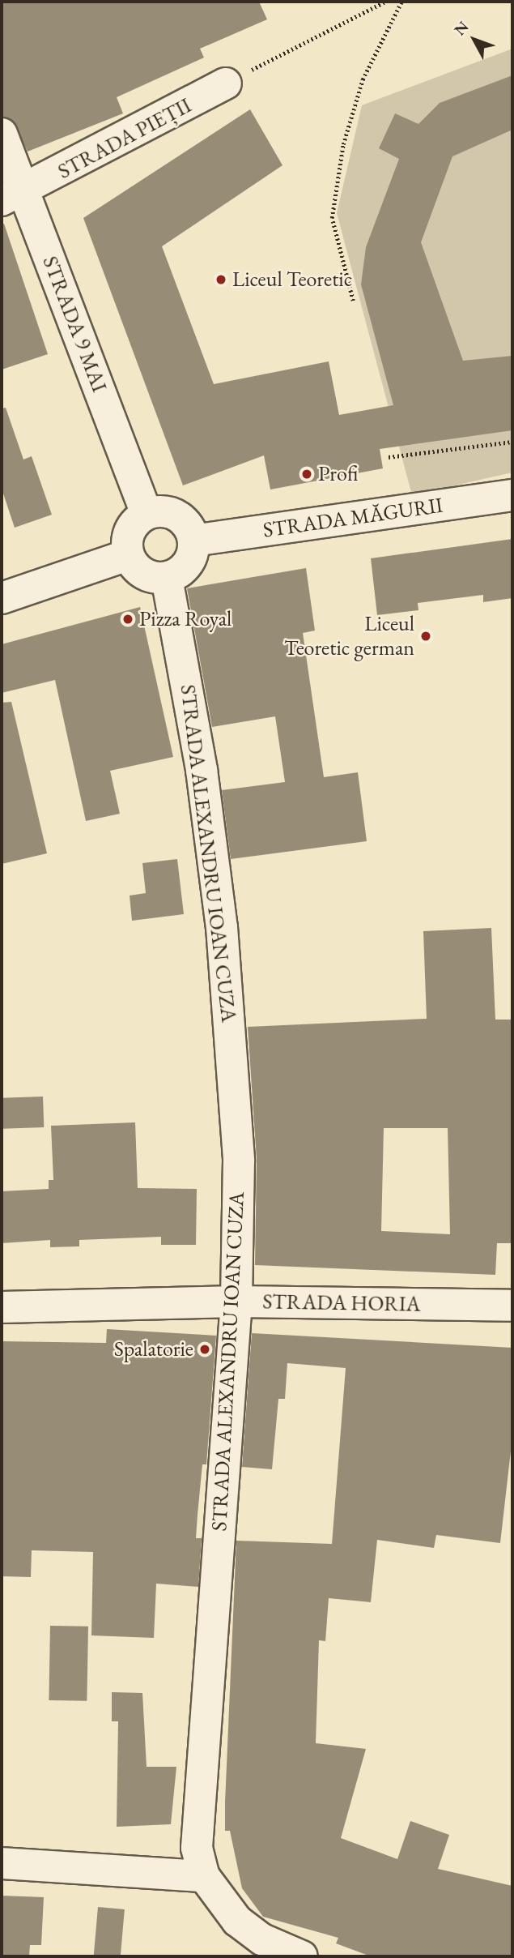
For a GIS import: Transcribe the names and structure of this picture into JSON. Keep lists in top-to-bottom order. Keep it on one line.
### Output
{"streets":{"street":["STRADA PIEȚII","STRADA 9 MAI","STRADA MĂGURII","STRADA ALEXANDRU IOAN CUZA","STRADA HORIA"]},"crossings":[["STRADA PIEȚII","STRADA 9 MAI"],["STRADA 9 MAI","STRADA MĂGURII"],["STRADA 9 MAI","STRADA ALEXANDRU IOAN CUZA"],["STRADA MĂGURII","STRADA ALEXANDRU IOAN CUZA"],["STRADA ALEXANDRU IOAN CUZA","STRADA HORIA"]],"places":["Liceul Teoretic","Profi","Pizza Royal","Liceul Teoretic german","Spalatorie"],"north":"top left"}
